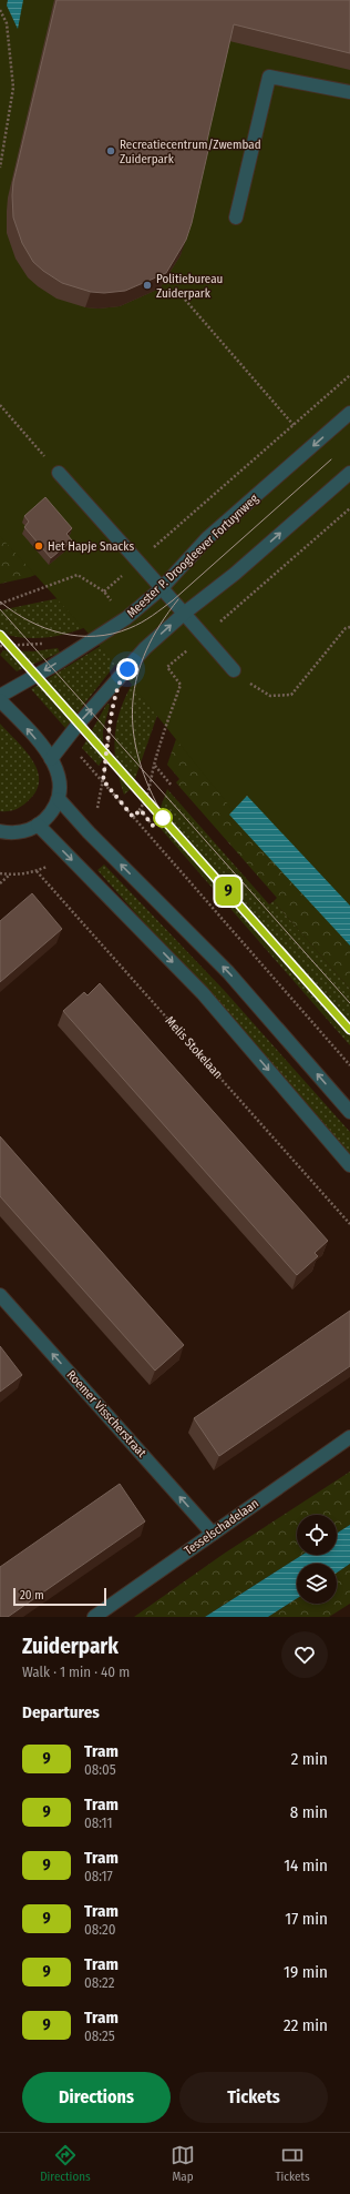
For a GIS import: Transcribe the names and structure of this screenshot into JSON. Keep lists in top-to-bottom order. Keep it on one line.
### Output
{"streets":{"street":["Meester P. Droogleever Fortuynweg","Roemer Visscherstraat","Tesselschadelaan"],"path":["Melis Stokelaan"]},"crossings":[["Roemer Visscherstraat","Tesselschadelaan"]],"one_way":["Roemer Visscherstraat"],"places":["Recreatiecentrum/Zwembad Zuiderpark","Politiebureau Zuiderpark","Het Hapje Snacks"],"lines":["tram line 9"],"scale_bar":"20 m","page":{"on_map":"9","scale":"20 m","heading":[["Zuiderpark","Walk · 1 min · 40 m"],"Departures"],"list":[{"mark":"9","name":"Tram","note":"08:05","value":"2 min"},{"mark":"9","name":"Tram","note":"08:11","value":"8 min"},{"mark":"9","name":"Tram","note":"08:17","value":"14 min"},{"mark":"9","name":"Tram","note":"08:20","value":"17 min"},{"mark":"9","name":"Tram","note":"08:22","value":"19 min"},{"mark":"9","name":"Tram","note":"08:25","value":"22 min"}],"buttons":["Directions","Tickets"],"tabs":["Directions","Map","Tickets"]}}
